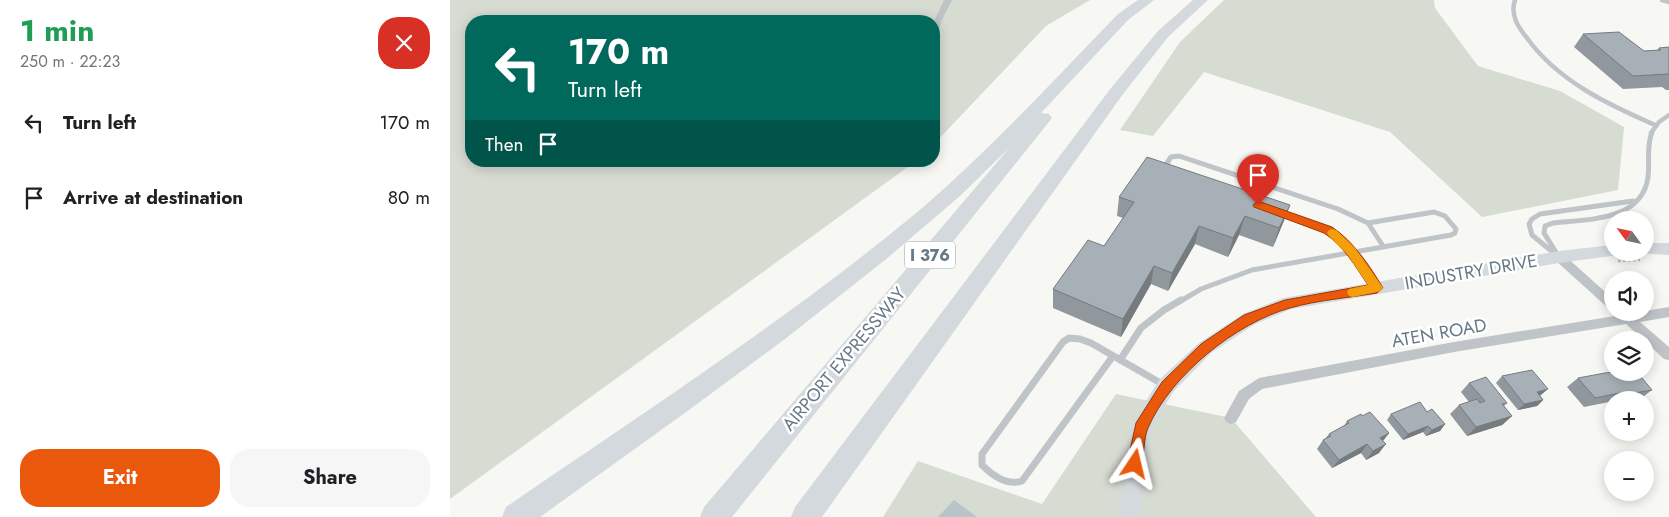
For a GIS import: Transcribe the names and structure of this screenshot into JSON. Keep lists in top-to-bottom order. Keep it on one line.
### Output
{"streets":{"highway":["I 376","AIRPORT EXPRESSWAY"],"street":["INDUSTRY DRIVE","ATEN ROAD"]},"north":"top left","page":{"heading":["1 min","250 m · 22:23"],"turn":["170 m","Turn left"],"list":[{"name":"Turn left","value":"170 m"},{"name":"Arrive at destination","value":"80 m"}],"then":"Then","map_buttons":["+","−"],"buttons":["Exit","Share"]}}
